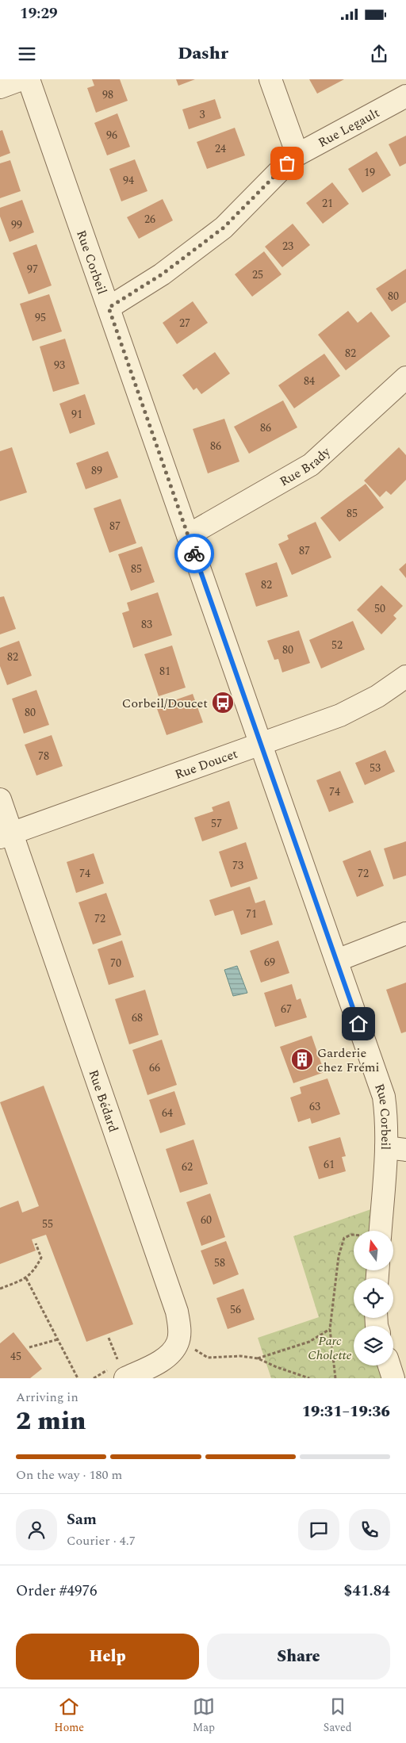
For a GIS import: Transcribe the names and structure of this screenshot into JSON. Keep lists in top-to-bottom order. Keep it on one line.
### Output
{"streets":{"street":["Rue Legault","Rue Corbeil","Rue Brady","Rue Doucet","Rue Bédard"]},"crossings":[["Rue Legault","Rue Corbeil"],["Rue Corbeil","Rue Brady"],["Rue Corbeil","Rue Doucet"],["Rue Doucet","Rue Bédard"]],"parks":["Parc Cholette"],"places":{"bus stop":["Corbeil/Doucet"],"building":["Garderie chez Frémi"]},"house_numbers":["98","3","96","24","19","94","21","26","99","23","97","25","80","95","27","82","93","84","91","86","86","89","85","87","87","85","82","50","83","52","80","82","81","80","78","53","74","57","73","74","72","71","72","69","70","67","68","66","63","64","61","62","60","55","58","56","45"],"north":"top","page":{"status":"19:29","header":"Dashr","heading":["2 min","Arriving in","19:31–19:36"],"panel":["Sam","Courier · 4.7","Order #4976","$41.84"],"bar":"On the way · 180 m","buttons":["Help","Share"],"tabs":["Home","Map","Saved"]}}
